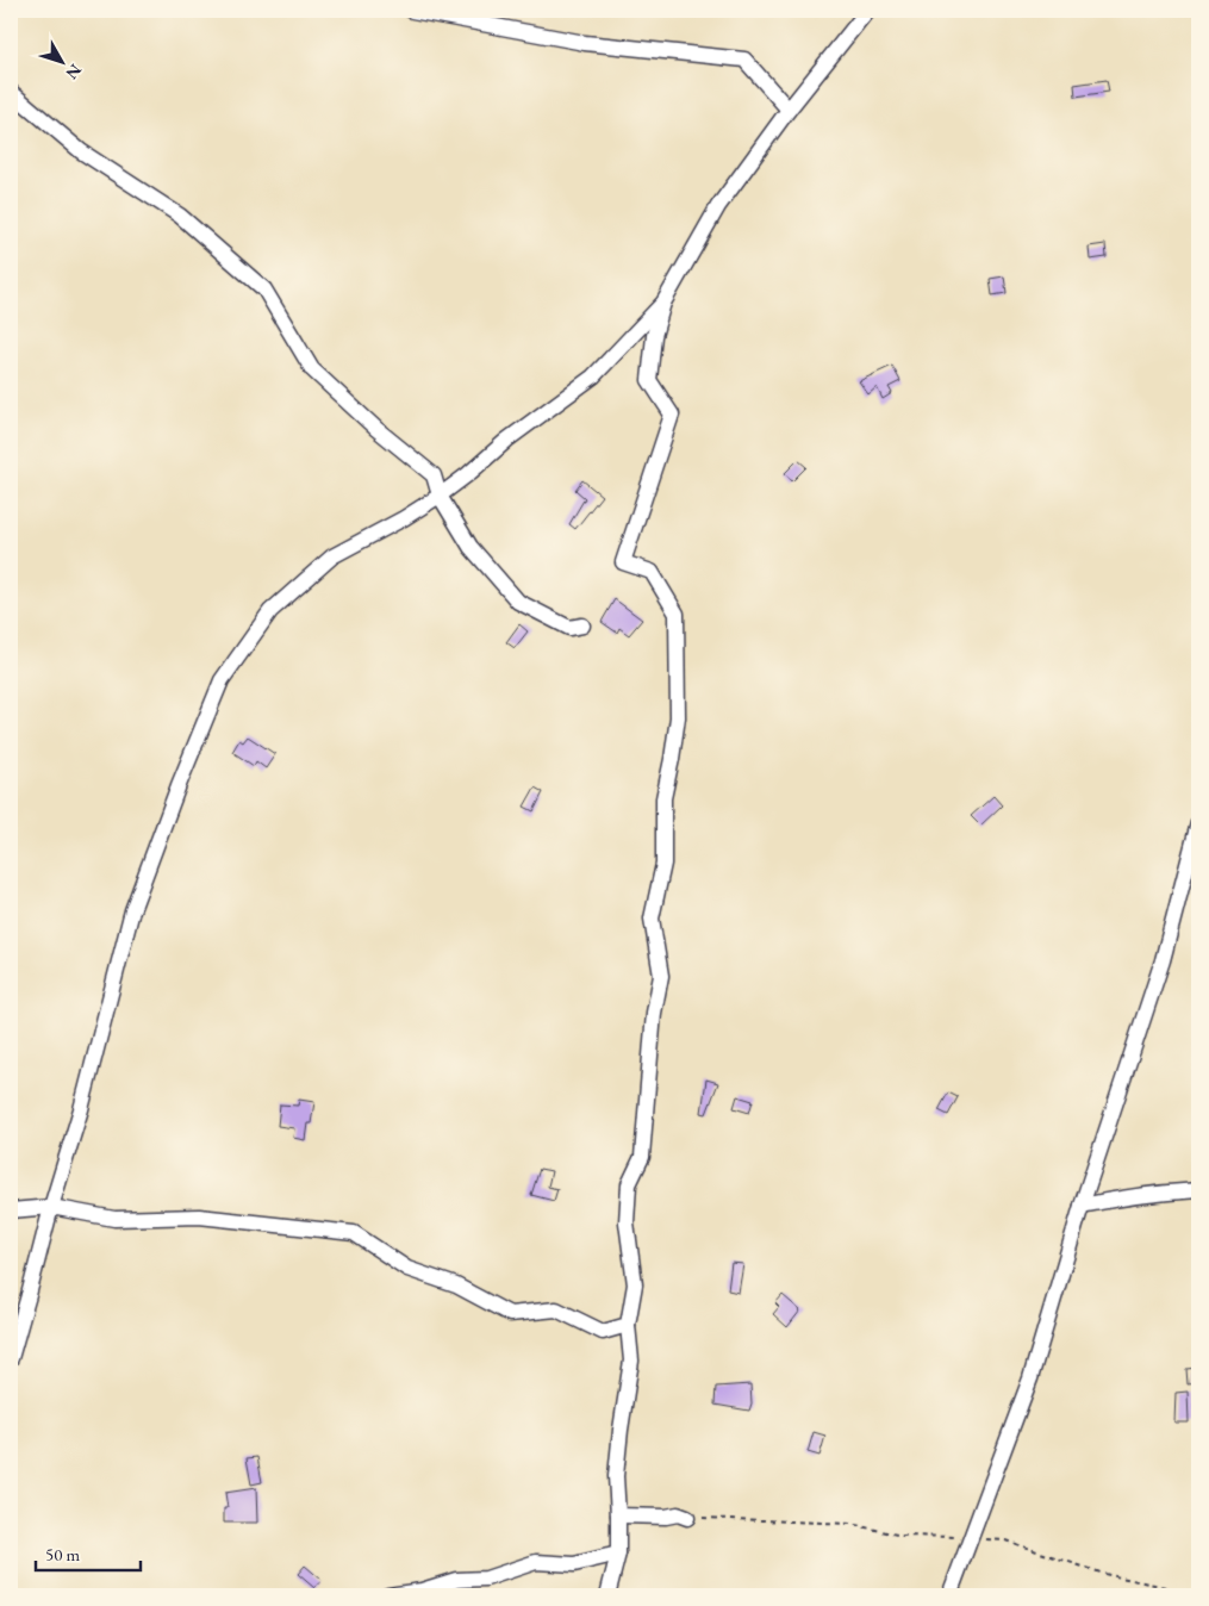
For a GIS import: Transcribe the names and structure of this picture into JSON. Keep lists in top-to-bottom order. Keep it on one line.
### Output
{"scale_bar":"50 m","north":"bottom right"}
